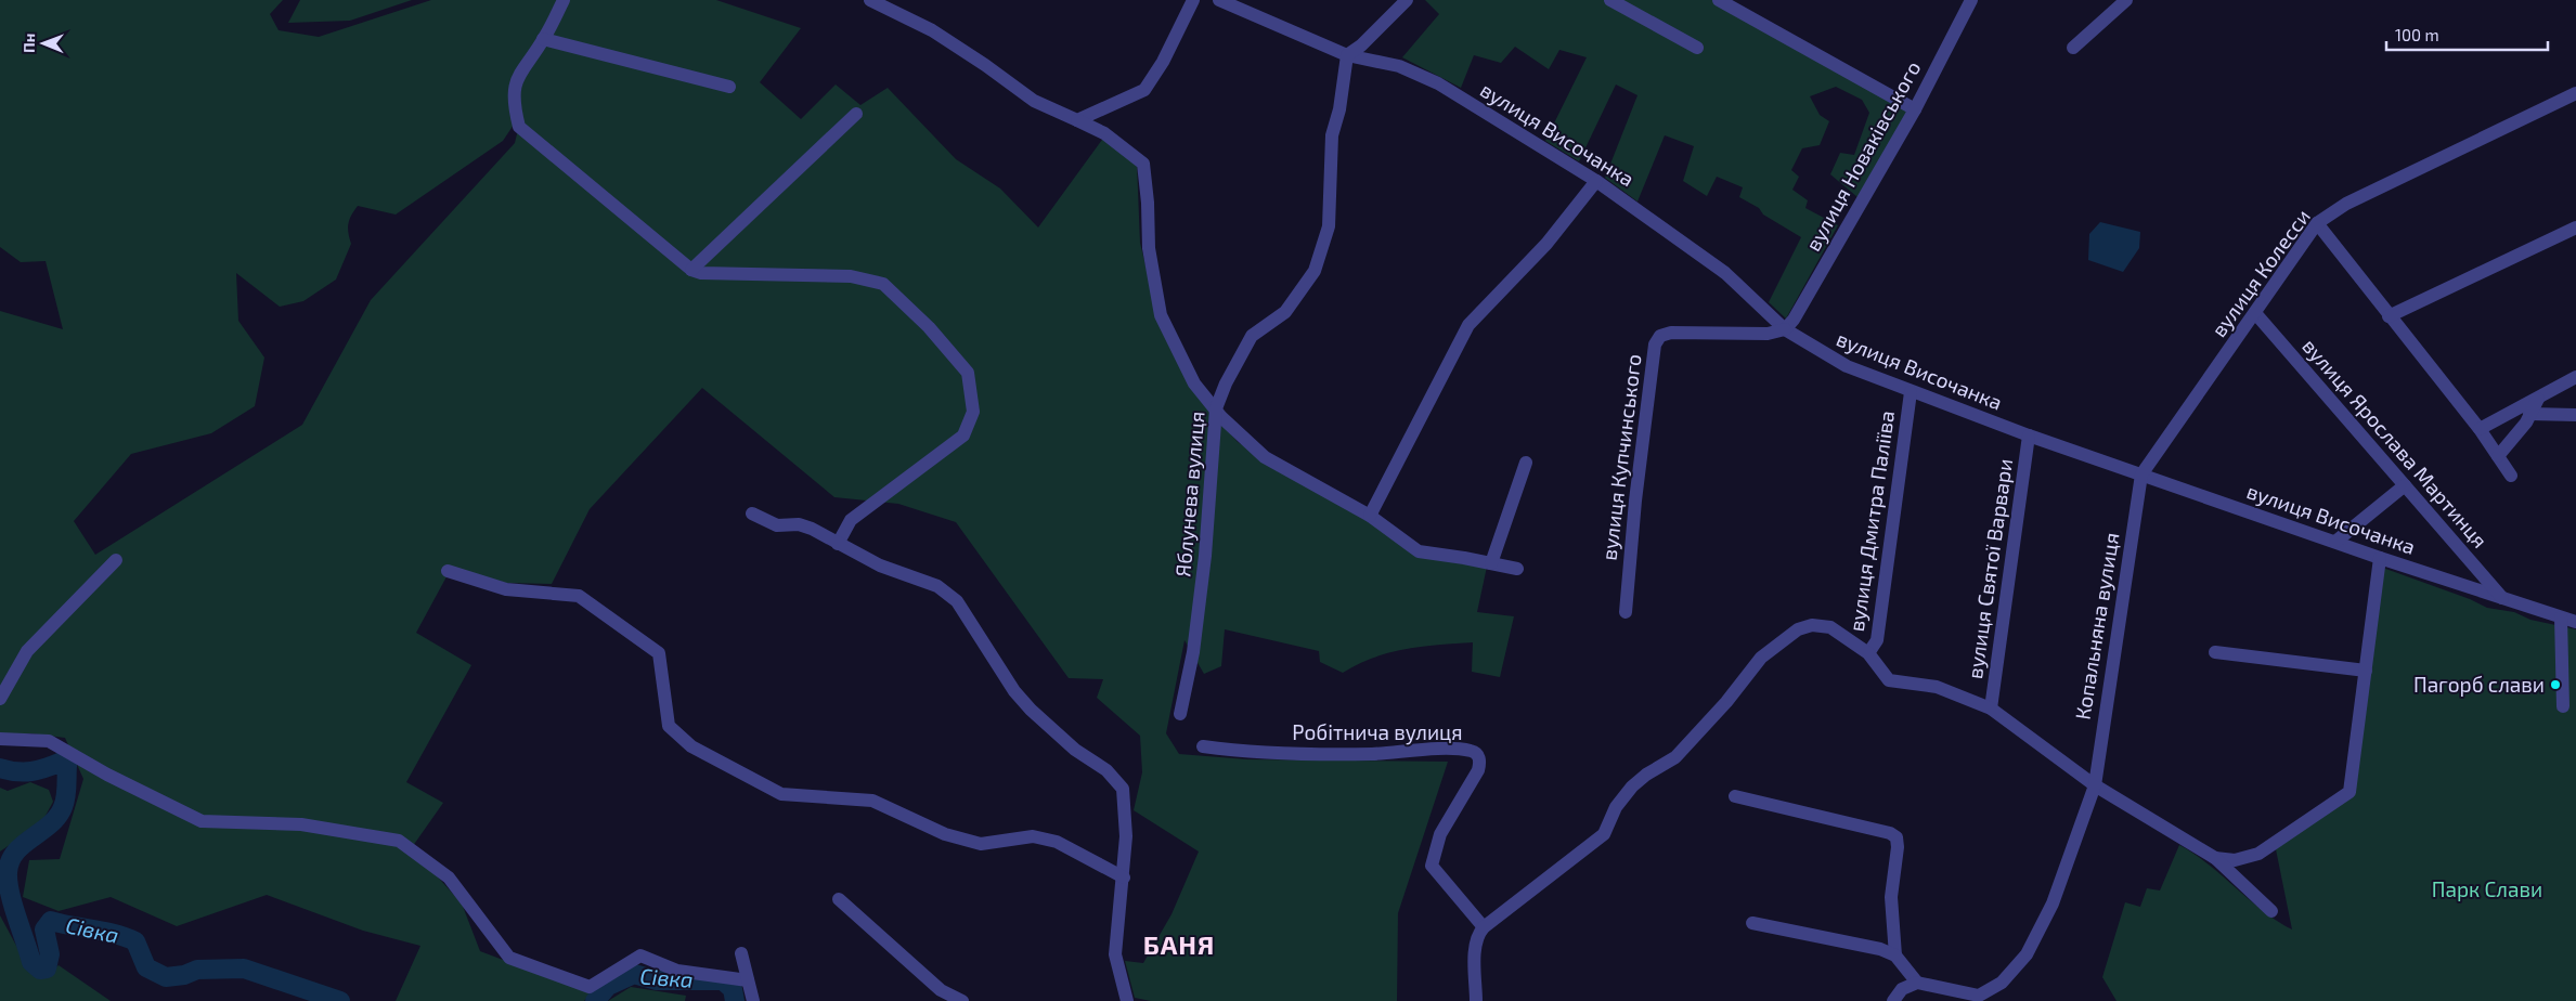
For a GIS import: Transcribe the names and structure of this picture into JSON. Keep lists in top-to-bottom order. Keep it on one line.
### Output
{"streets":{"street":["вулиця Височанка","вулиця Новаківського","вулиця Колесси","вулиця Ярослава Мартинця","вулиця Купчинського","Яблунева вулиця","вулиця Дмитра Паліїва","вулиця Святої Варвари","Копальняна вулиця","Робітнича вулиця"]},"crossings":[["вулиця Височанка","вулиця Новаківського"],["вулиця Височанка","вулиця Колесси"],["вулиця Височанка","вулиця Ярослава Мартинця"],["вулиця Височанка","вулиця Купчинського"],["вулиця Височанка","Яблунева вулиця"],["вулиця Височанка","вулиця Дмитра Паліїва"],["вулиця Височанка","вулиця Святої Варвари"],["вулиця Височанка","Копальняна вулиця"],["вулиця Новаківського","вулиця Купчинського"],["вулиця Колесси","вулиця Ярослава Мартинця"],["вулиця Колесси","Копальняна вулиця"]],"districts":["БАНЯ"],"water":["Сівка"],"parks":["Парк Слави"],"places":["Пагорб слави"],"scale_bar":"100 m","north":"left"}
